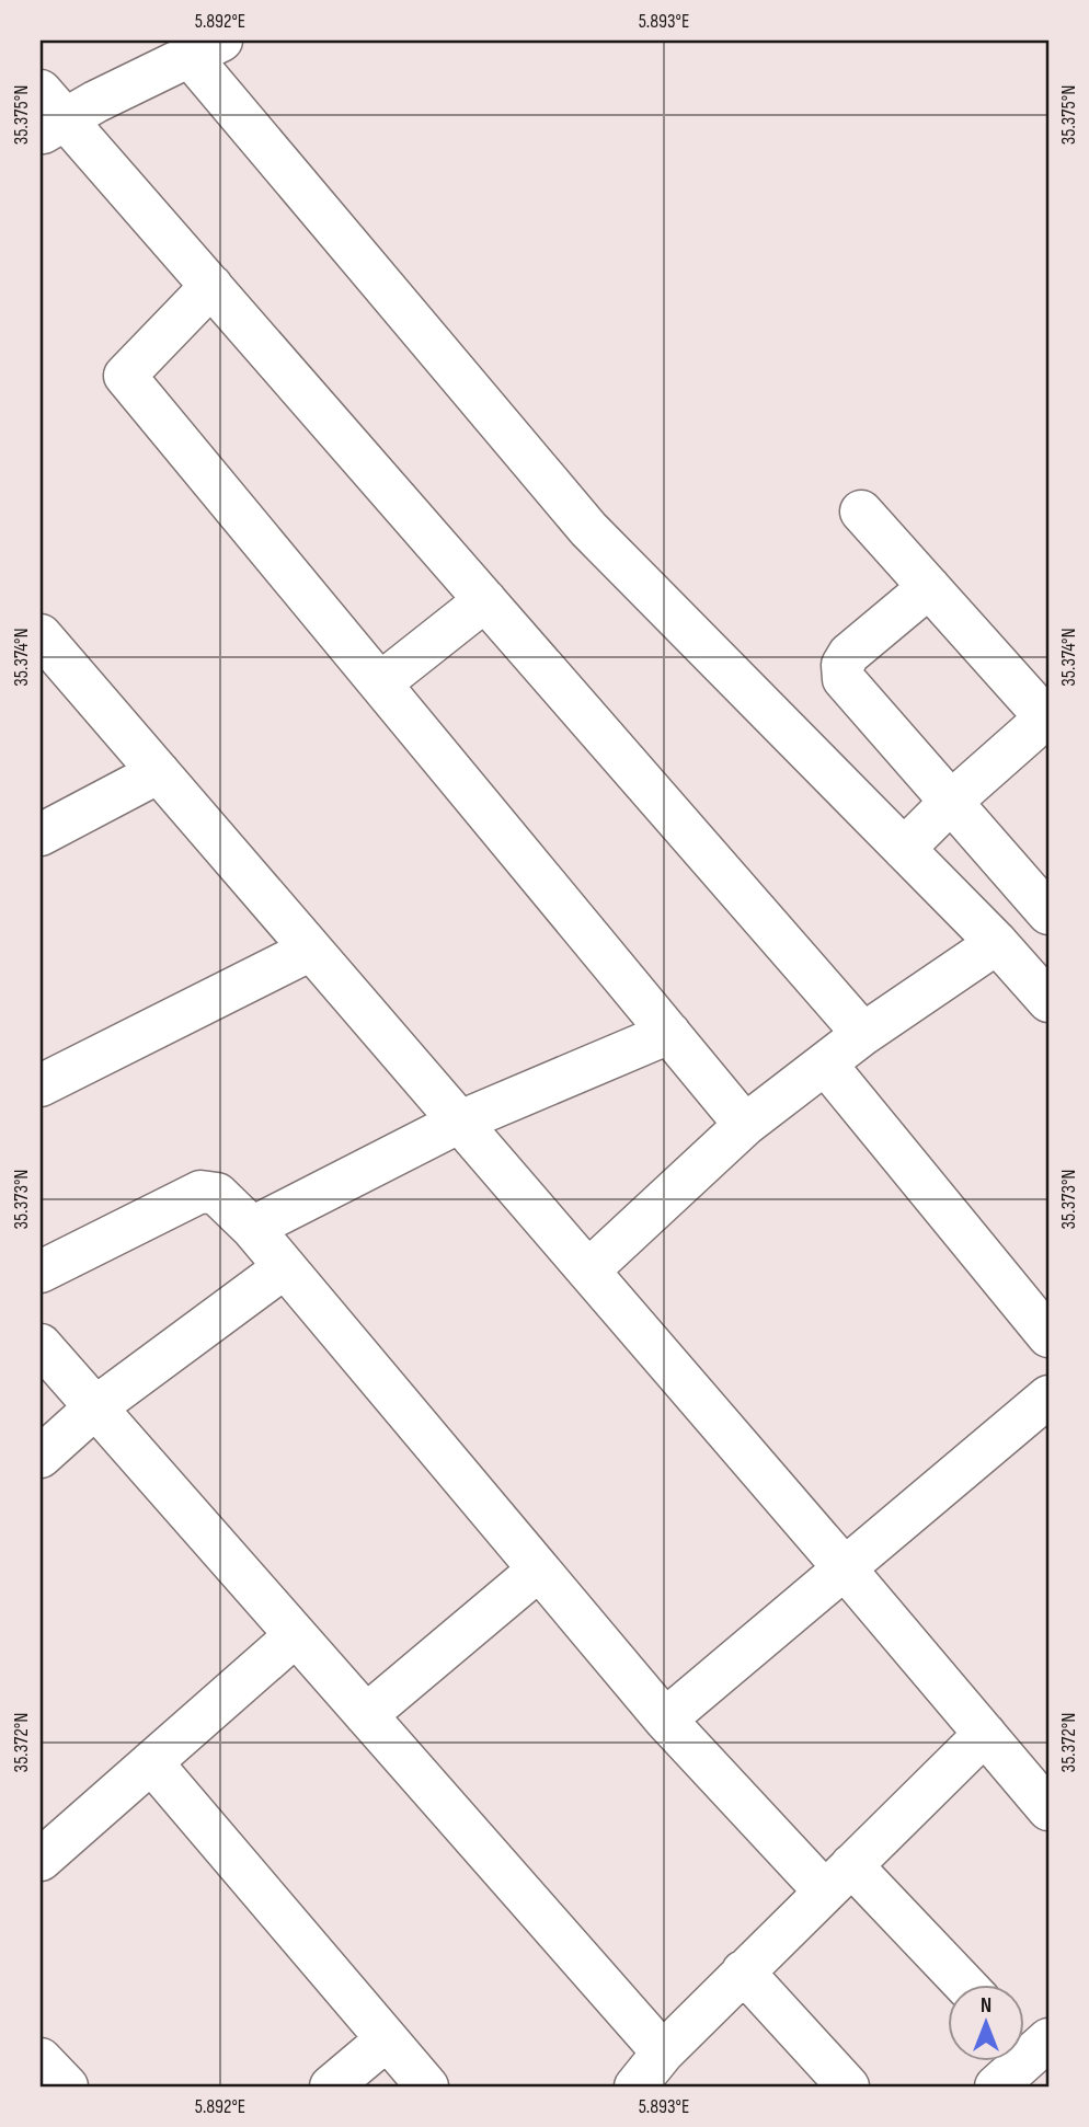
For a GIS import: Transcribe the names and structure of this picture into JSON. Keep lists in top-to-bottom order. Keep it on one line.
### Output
{"north":"top","coordinates":["5.892°E","5.893°E","35.375°N","35.374°N","35.373°N","35.372°N"]}
